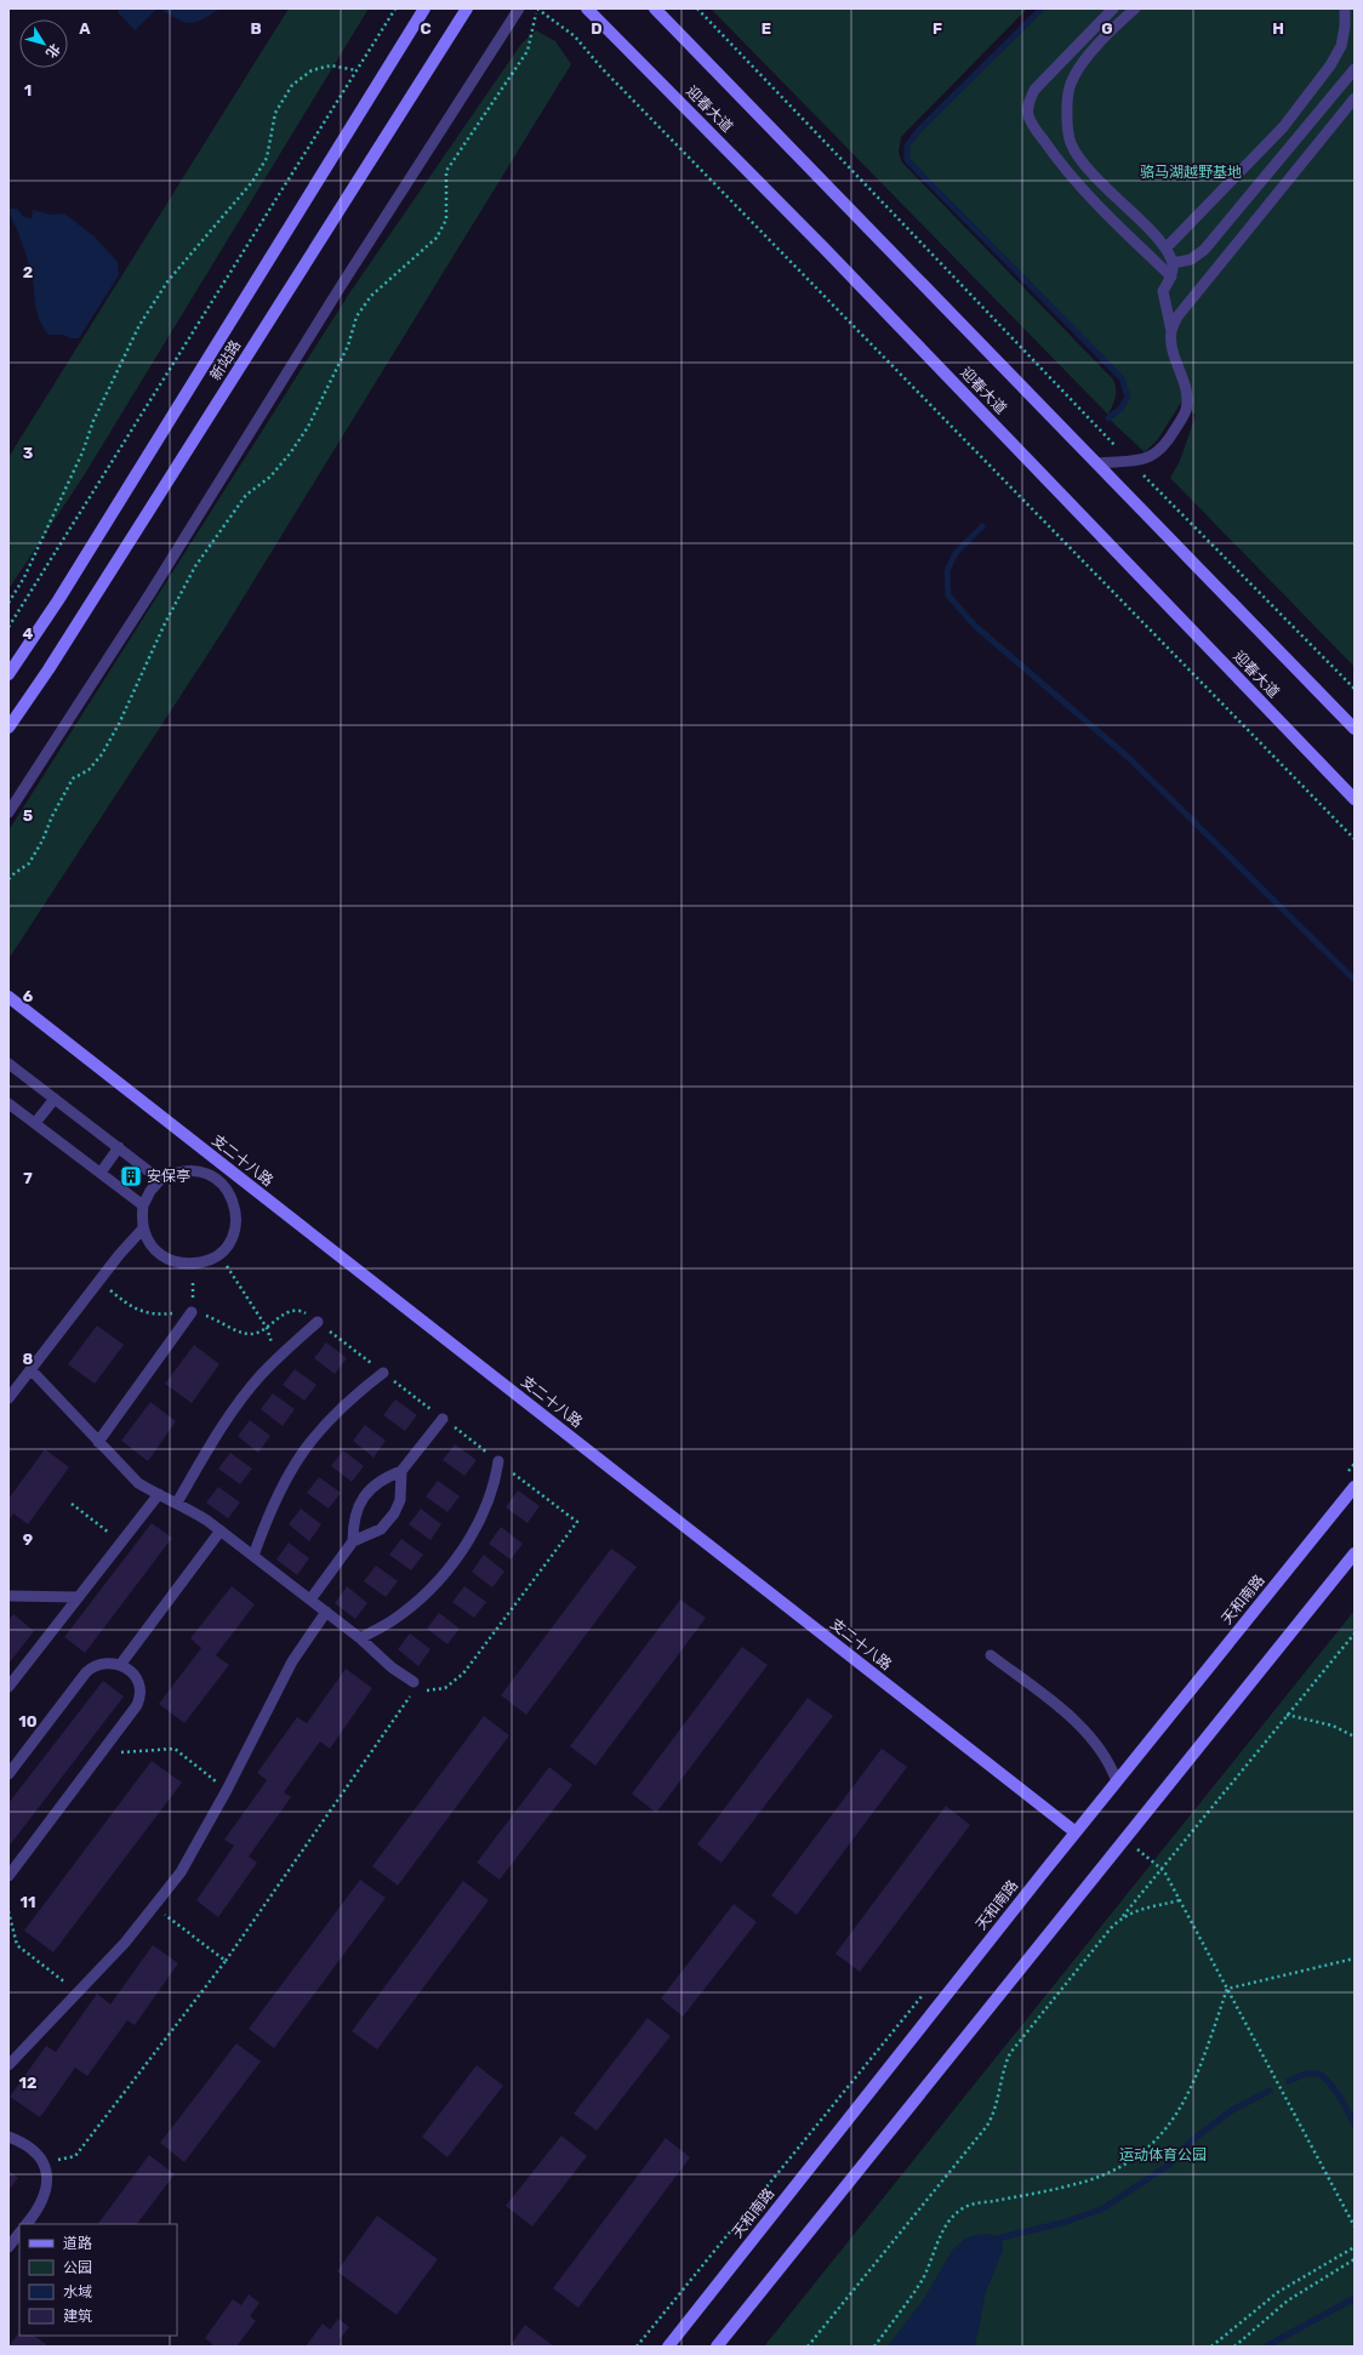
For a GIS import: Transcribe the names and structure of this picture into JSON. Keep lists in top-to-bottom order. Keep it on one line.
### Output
{"streets":{"street":["迎春大道","新站路","支二十八路","天和南路"]},"crossings":[["支二十八路","天和南路"]],"parks":["骆马湖越野基地","运动体育公园"],"places":{"building":["安保亭"]},"legend":["道路","公园","水域","建筑"],"north":"bottom right","grid":{"columns":["A","B","C","D","E","F","G","H"],"rows":["1","2","3","4","5","6","7","8","9","10","11","12"]}}
